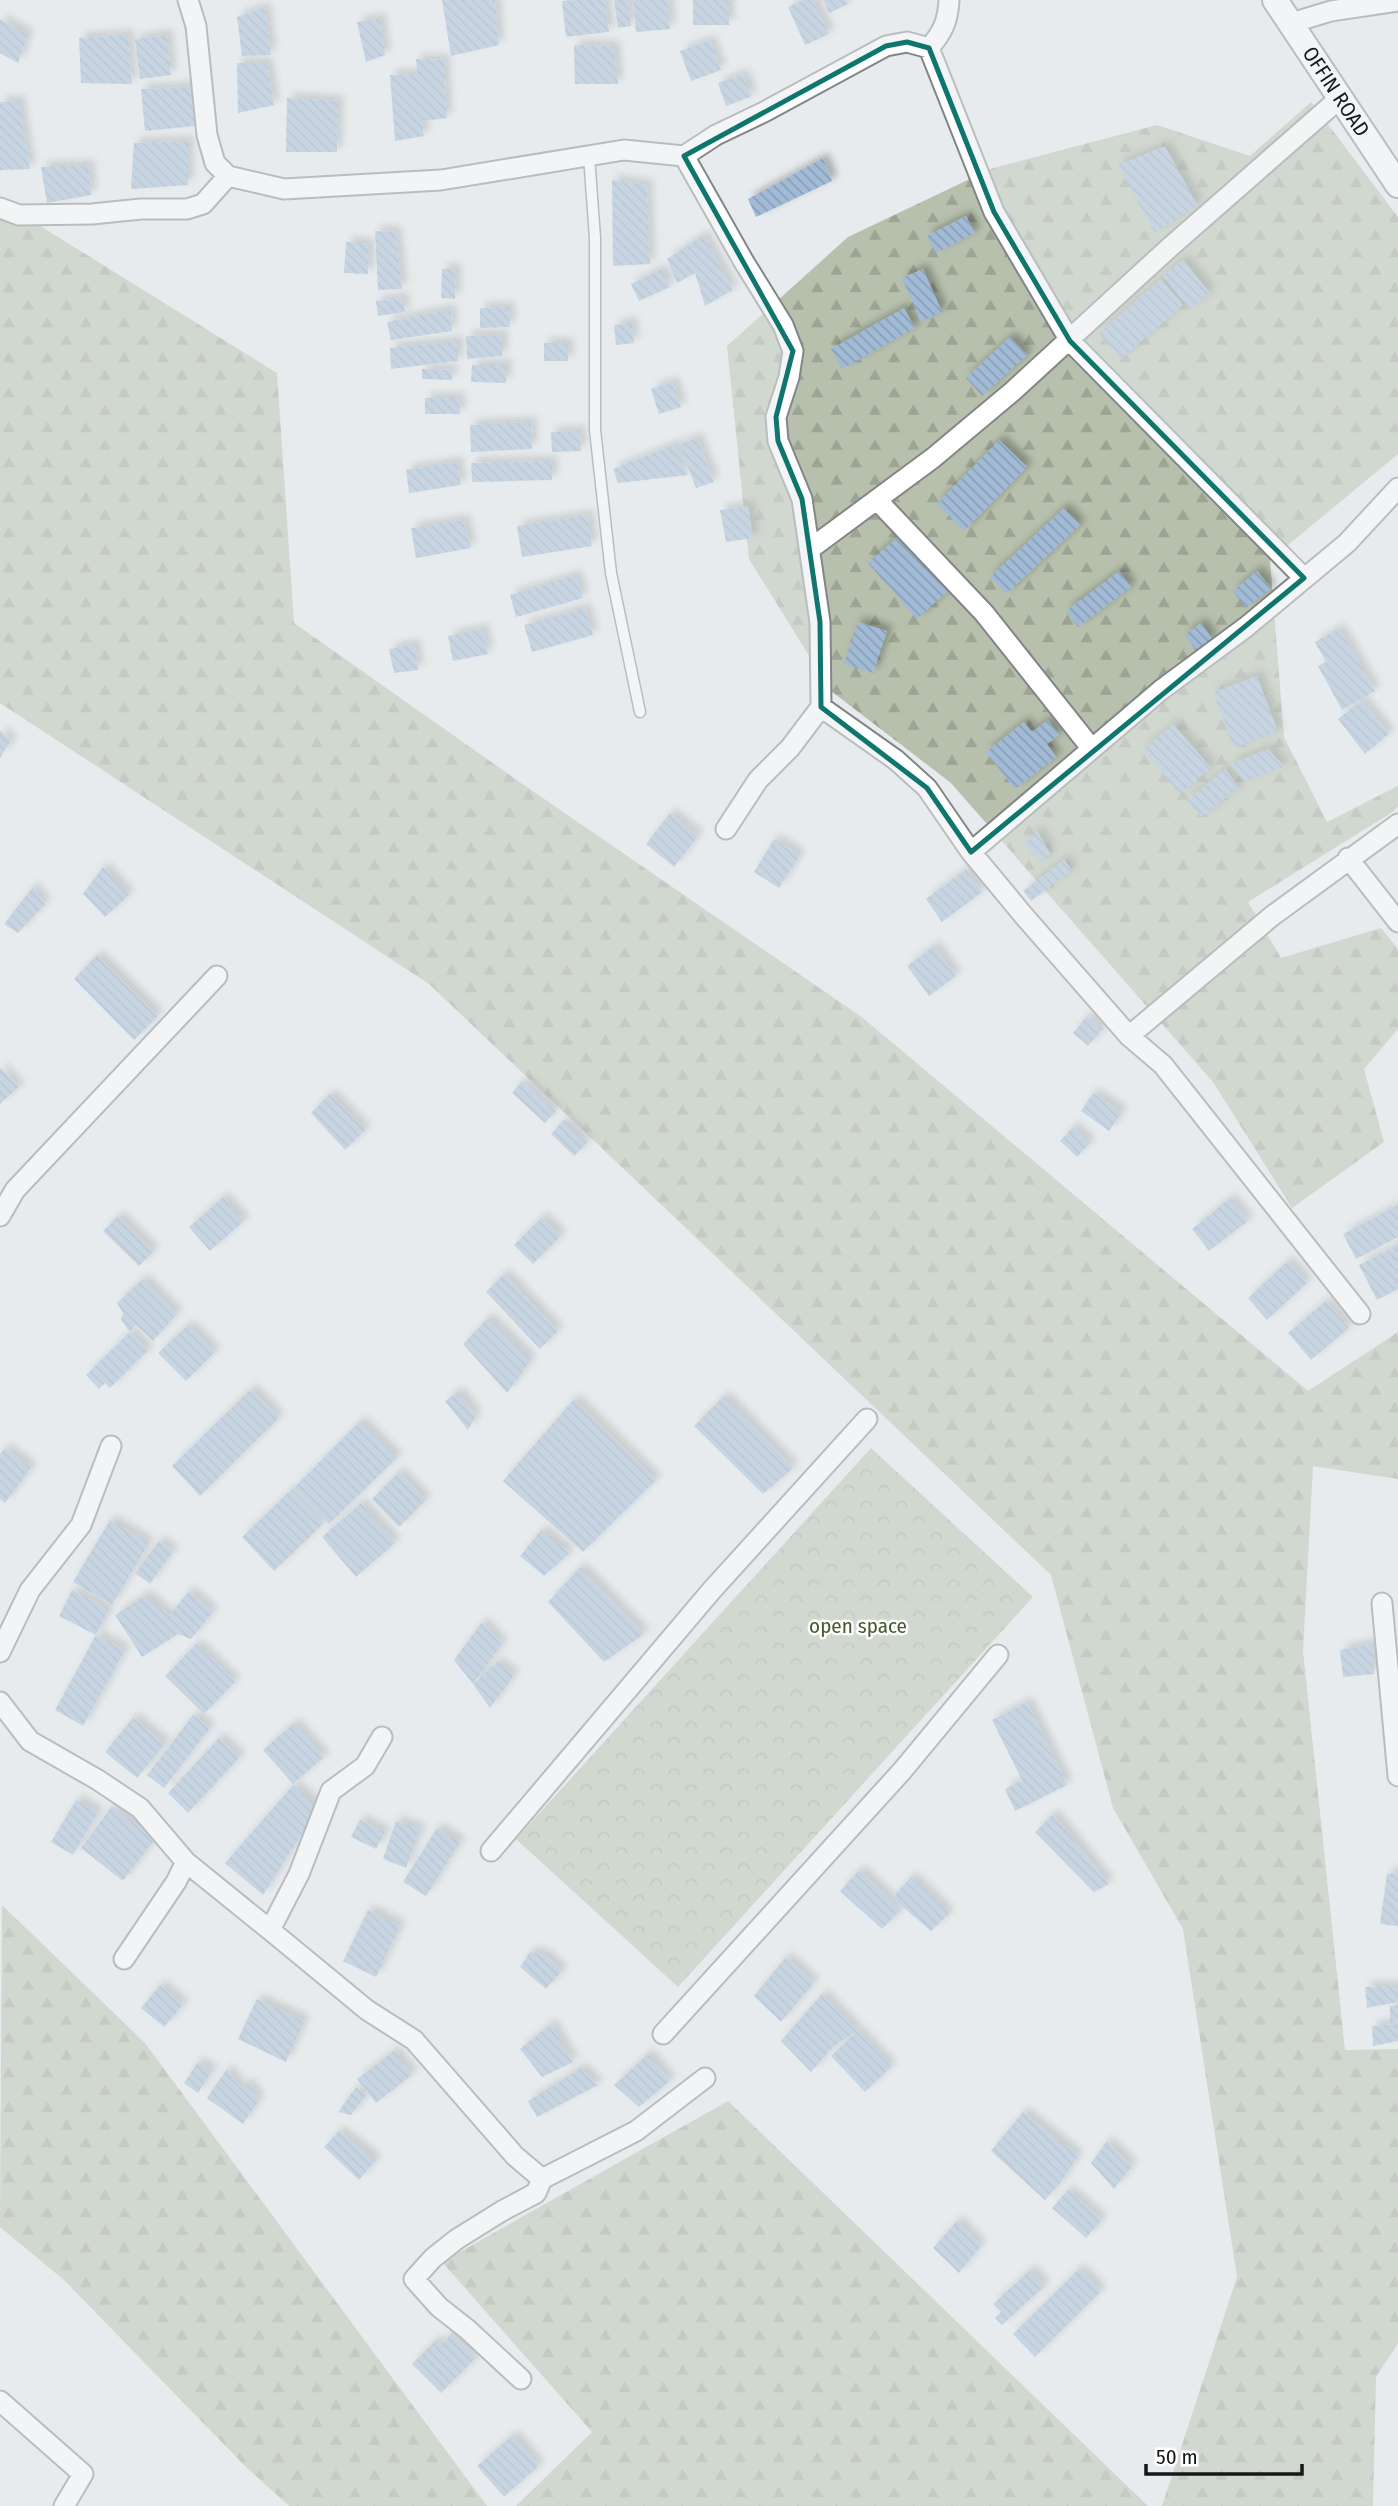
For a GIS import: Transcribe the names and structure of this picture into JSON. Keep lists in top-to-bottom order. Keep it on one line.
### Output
{"streets":{"street":["OFFIN ROAD"]},"parks":["open space"],"scale_bar":"50 m"}
